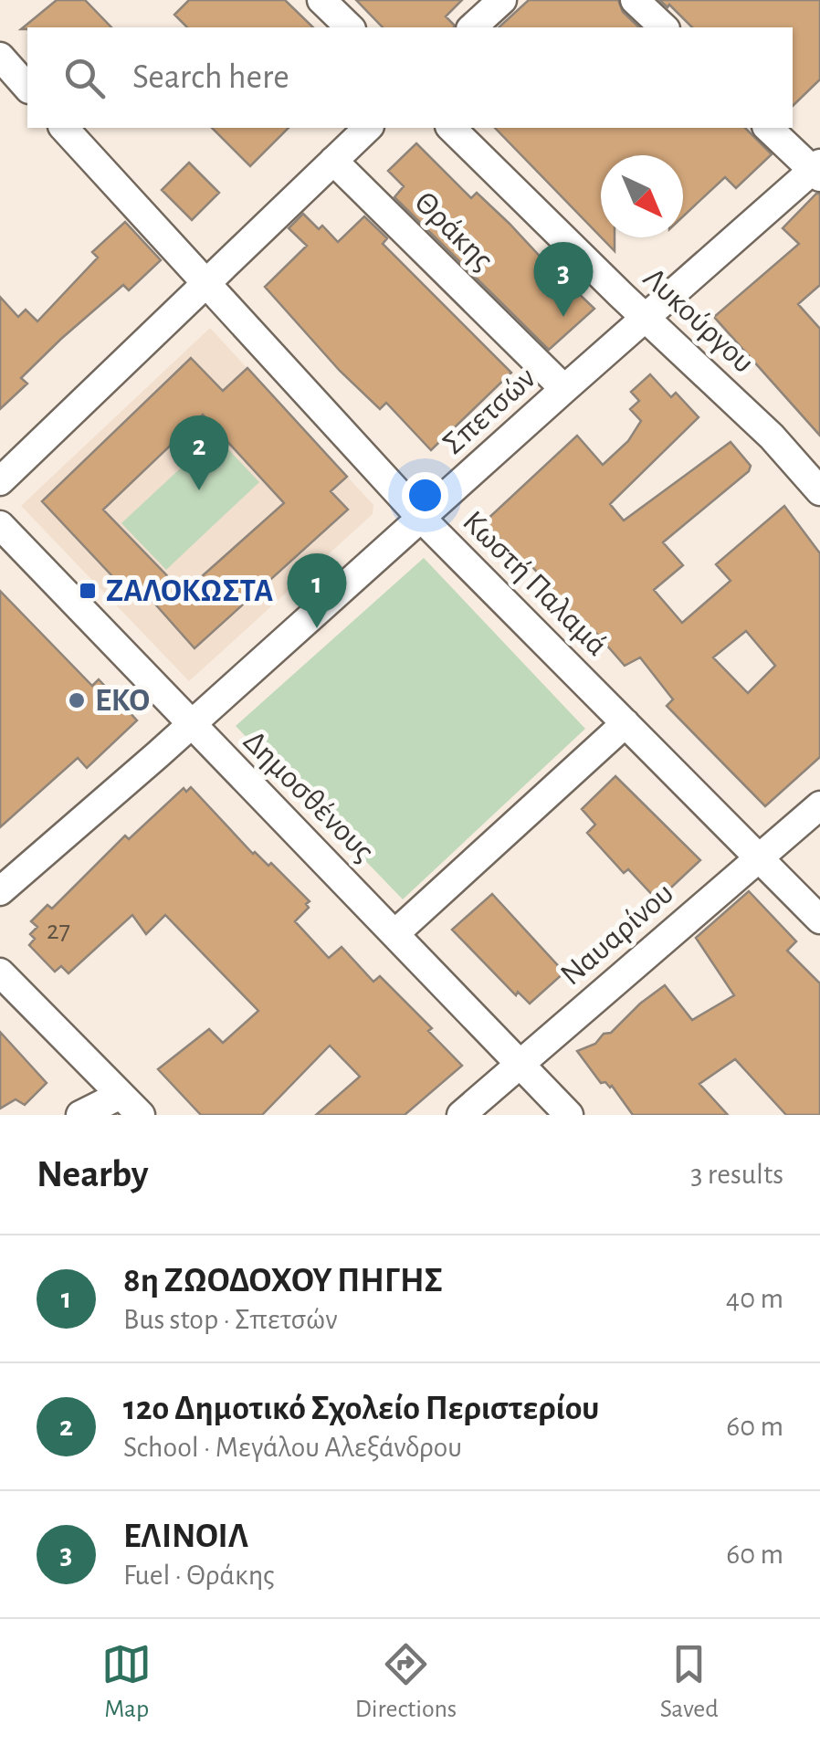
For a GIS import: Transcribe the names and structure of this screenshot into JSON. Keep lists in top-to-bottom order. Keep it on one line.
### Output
{"streets":{"street":["Θράκης","Λυκούργου","Σπετσών","Κωστή Παλαμά","Δημοσθένους","Ναυαρίνου"]},"crossings":[["Θράκης","Σπετσών"],["Λυκούργου","Σπετσών"],["Σπετσών","Κωστή Παλαμά"],["Σπετσών","Δημοσθένους"],["Κωστή Παλαμά","Ναυαρίνου"],["Δημοσθένους","Ναυαρίνου"]],"places":{"transit":["ΖΑΛΟΚΩΣΤΑ"],"other":["EKO"]},"house_numbers":["27"],"north":"bottom right","page":{"search":"Search here","pins":["3","2","1"],"heading":["Nearby","3 results"],"list":[{"mark":"1","name":"8η ΖΩΟΔΟΧΟΥ ΠΗΓΗΣ","note":"Bus stop · Σπετσών","value":"40 m"},{"mark":"2","name":"12ο Δημοτικό Σχολείο Περιστερίου","note":"School · Μεγάλου Αλεξάνδρου","value":"60 m"},{"mark":"3","name":"ΕΛΙΝΟΙΛ","note":"Fuel · Θράκης","value":"60 m"}],"nav":["Map","Directions","Saved"]}}
